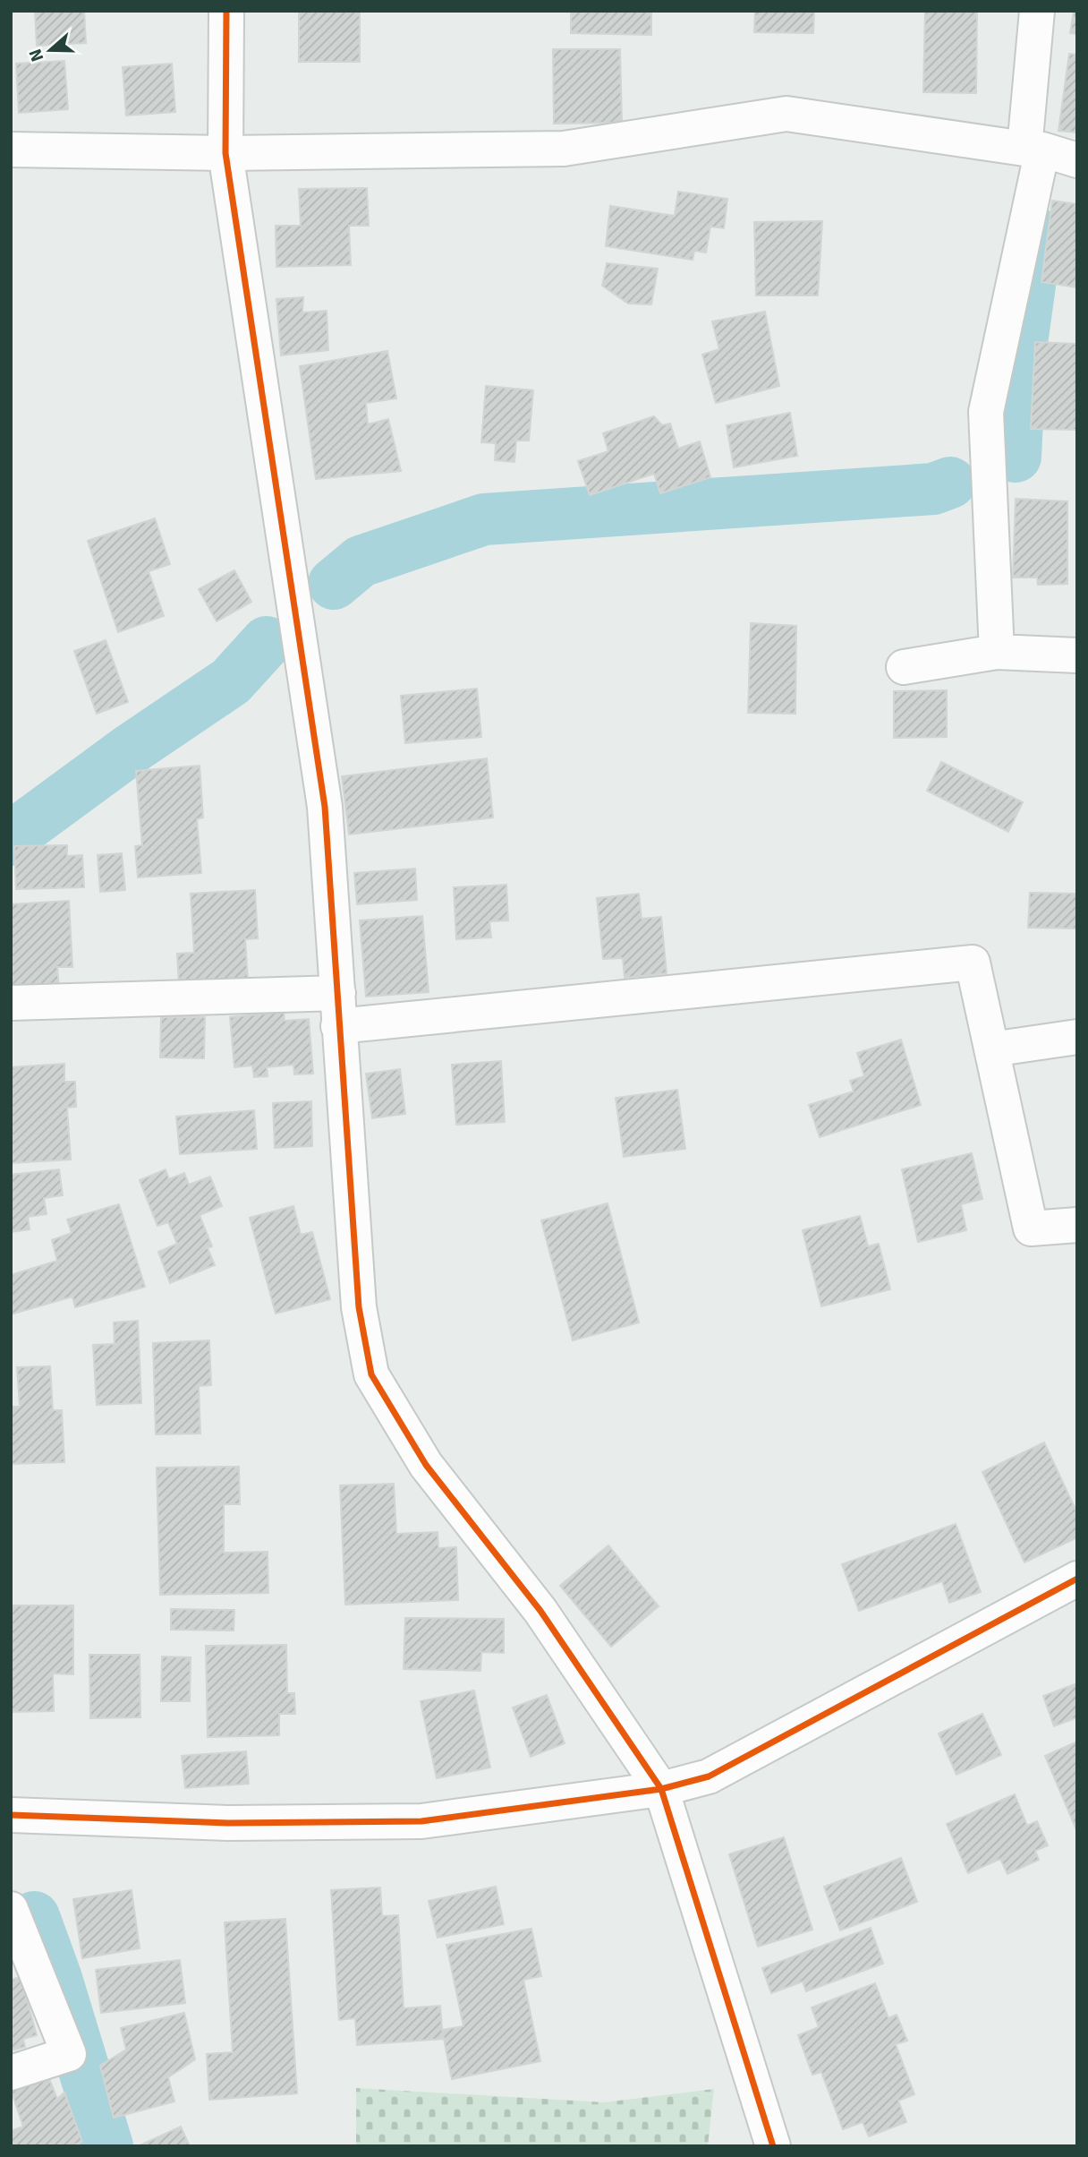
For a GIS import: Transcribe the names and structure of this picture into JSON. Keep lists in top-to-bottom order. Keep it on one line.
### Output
{"north":"left"}
